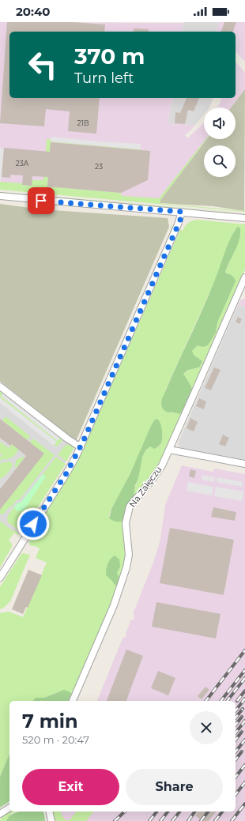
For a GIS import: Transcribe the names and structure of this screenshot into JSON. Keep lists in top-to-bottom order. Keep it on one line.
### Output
{"streets":{"street":["Na Załęczu"]},"house_numbers":["21B","23A","23"],"page":{"status":"20:40","turn":["370 m","Turn left"],"heading":["7 min","520 m · 20:47"],"buttons":["Exit","Share"]}}
